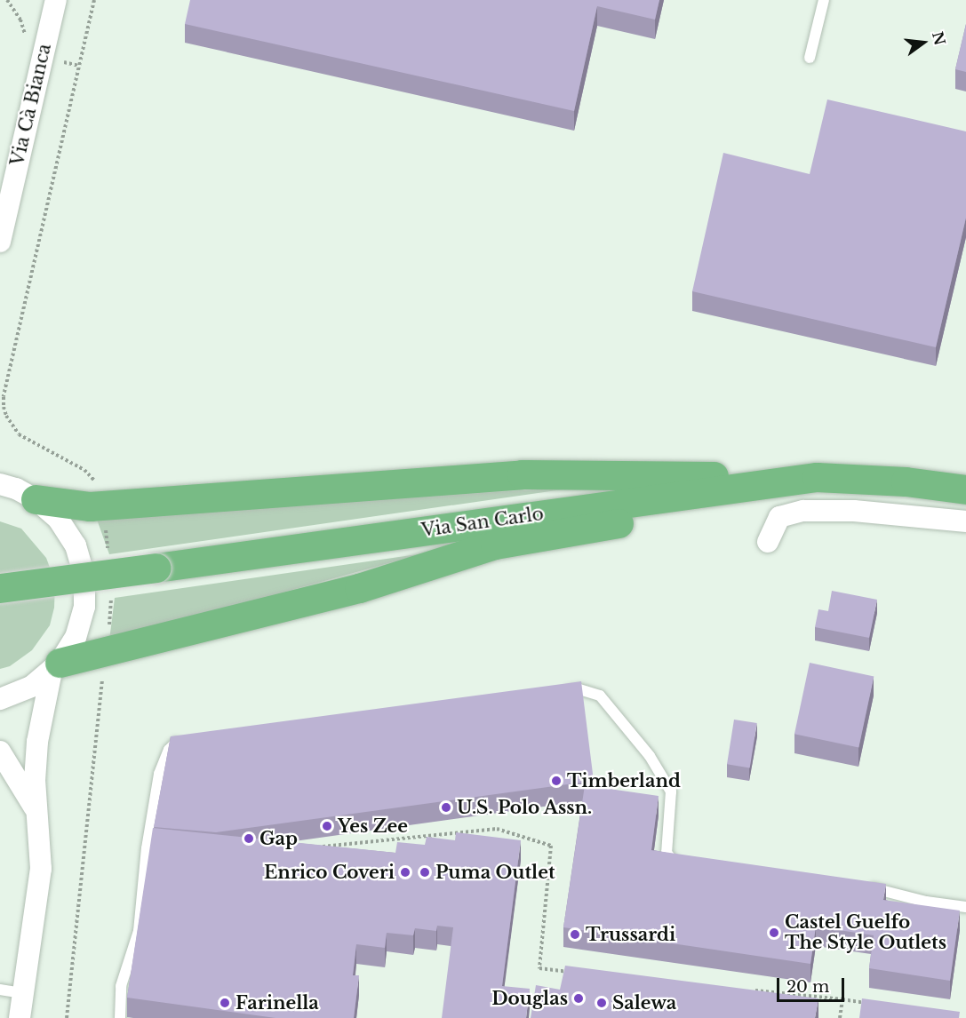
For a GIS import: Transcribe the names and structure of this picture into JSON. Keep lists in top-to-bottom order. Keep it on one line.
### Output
{"streets":{"highway":["Via San Carlo"],"street":["Via Cà Bianca"]},"places":["Timberland","U.S. Polo Assn.","Yes Zee","Gap","Enrico Coveri","Puma Outlet","Castel Guelfo The Style Outlets","Trussardi","Douglas","Farinella","Salewa"],"scale_bar":"20 m","north":"right"}
